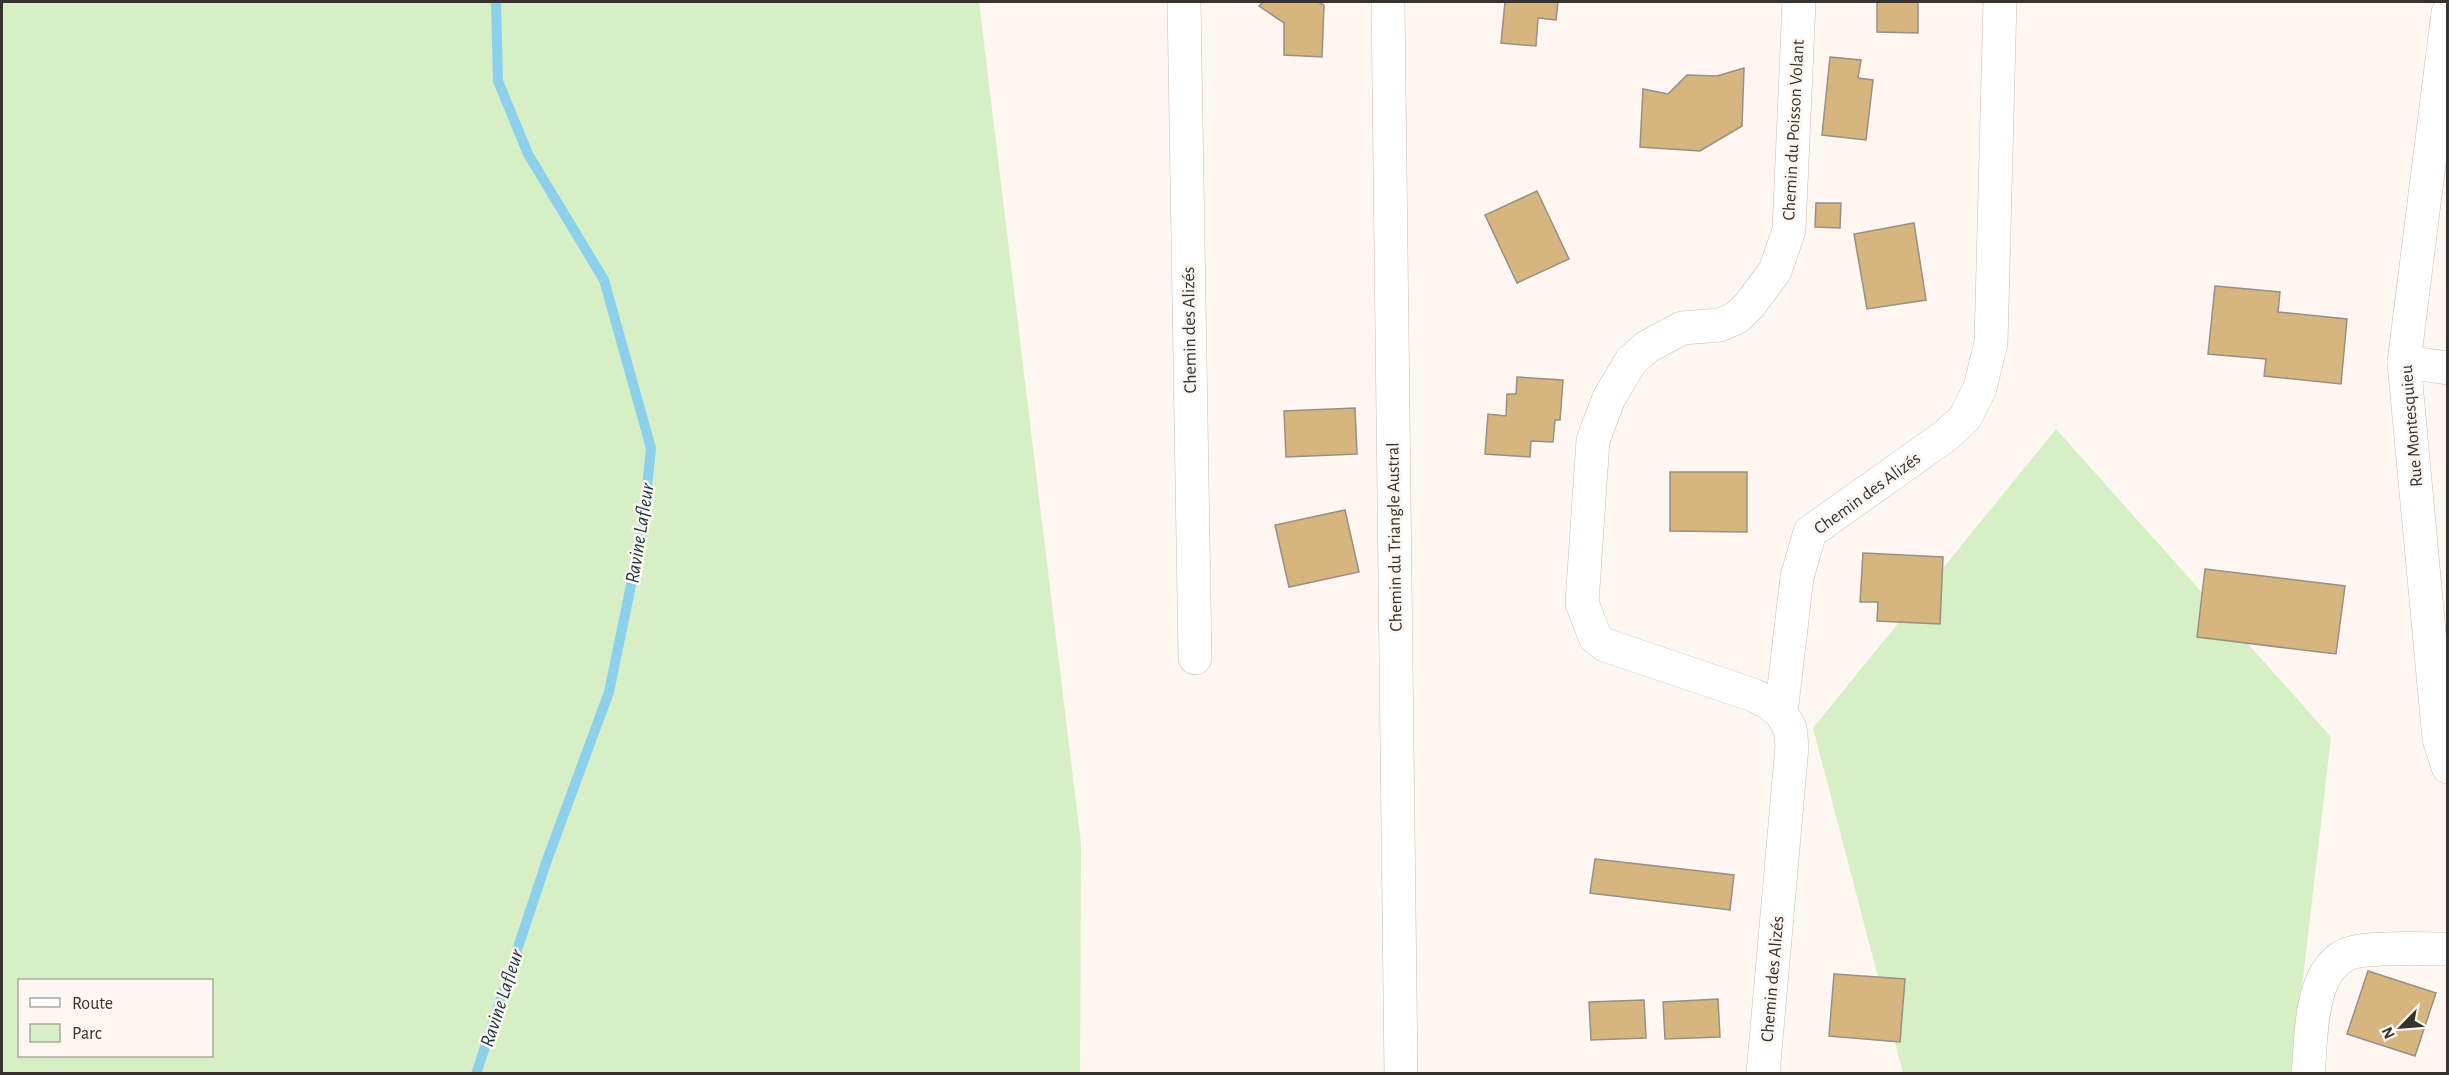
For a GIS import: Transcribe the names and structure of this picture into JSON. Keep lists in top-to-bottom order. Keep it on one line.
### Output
{"streets":{"street":["Chemin du Poisson Volant","Chemin des Alizés","Rue Montesquieu","Chemin du Triangle Austral"]},"crossings":[["Chemin du Poisson Volant","Chemin des Alizés"]],"water":["Ravine Lafleur"],"legend":["Route","Parc"],"north":"bottom left"}
